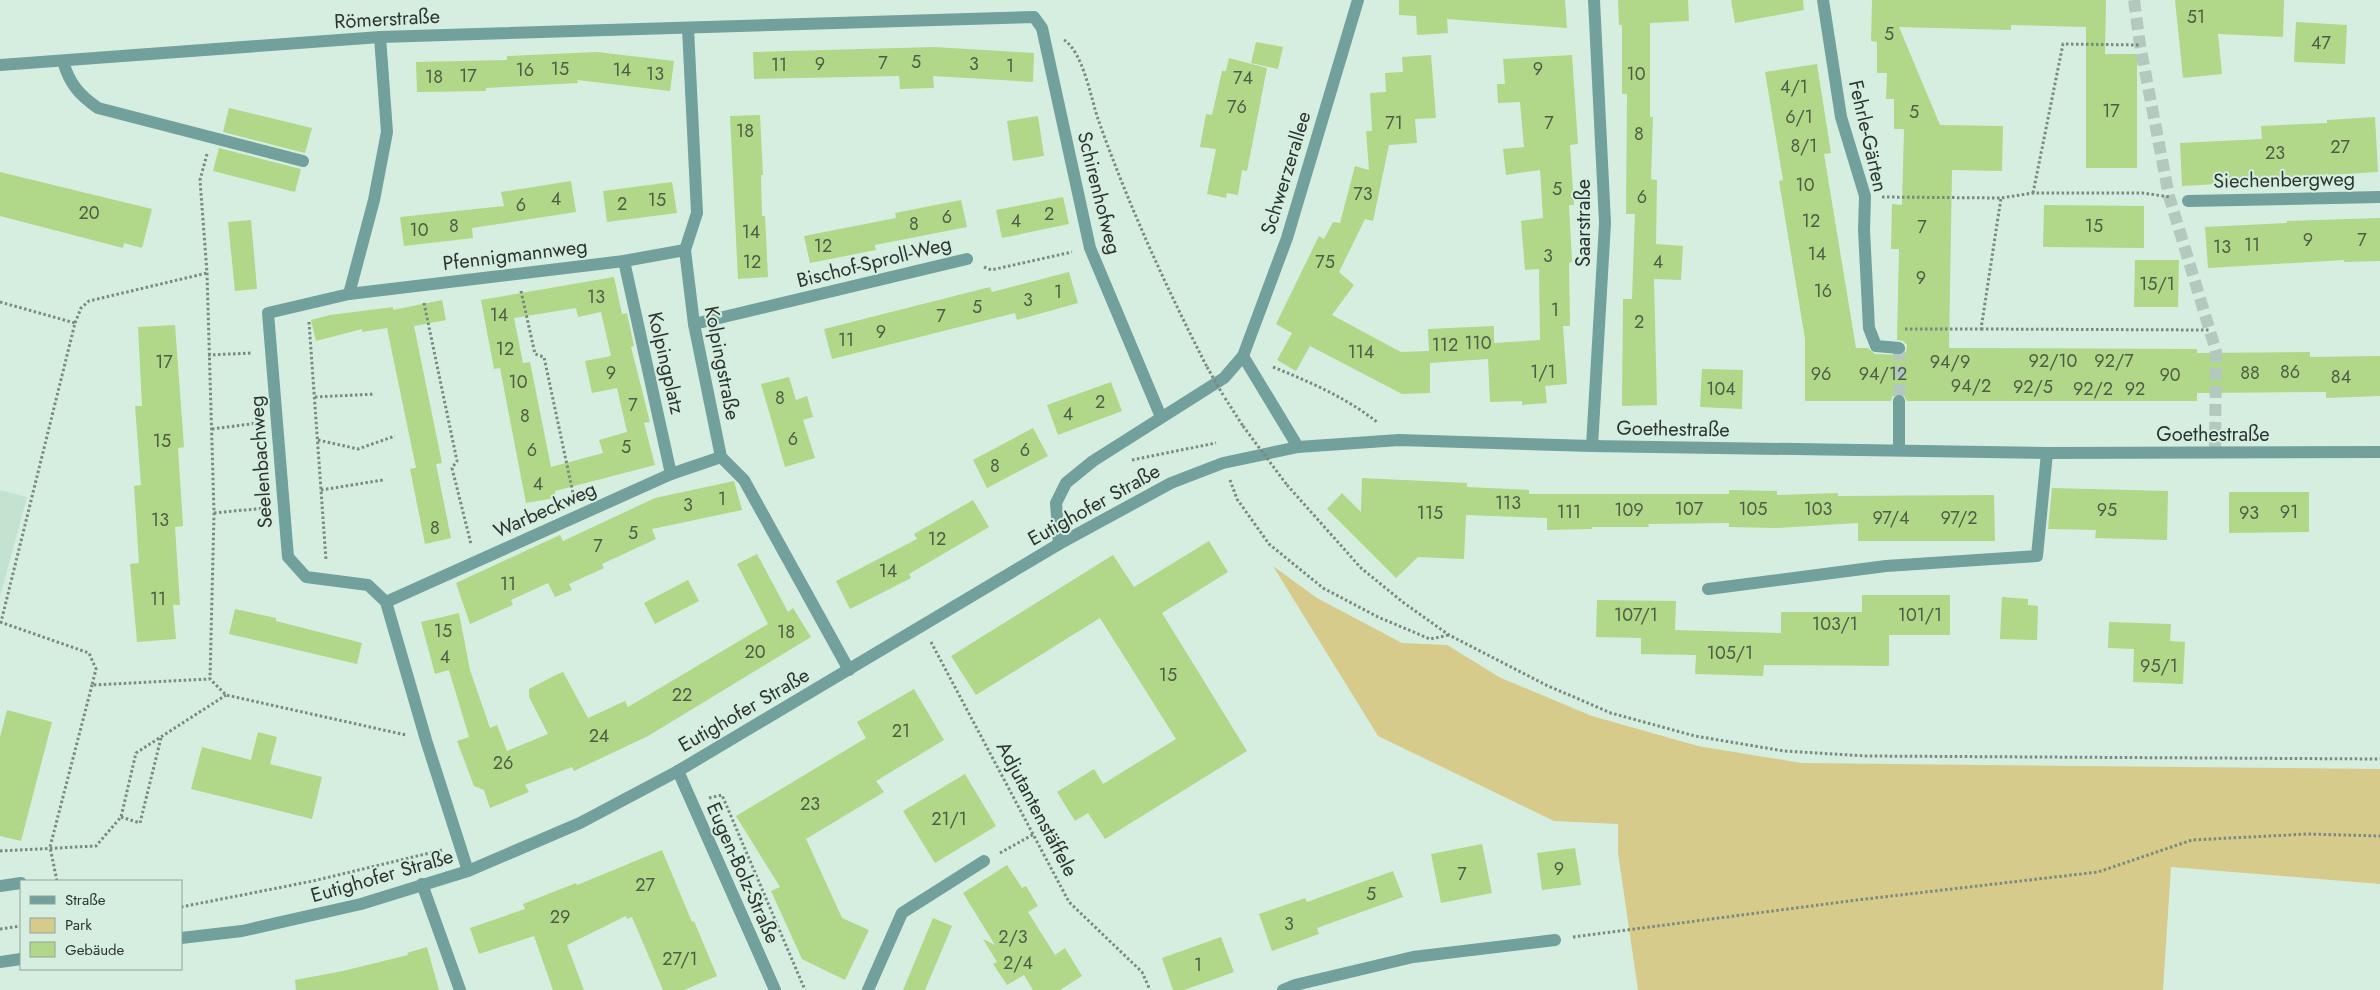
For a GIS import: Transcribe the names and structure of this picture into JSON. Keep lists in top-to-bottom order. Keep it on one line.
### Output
{"streets":{"street":["Römerstraße","Fehrle-Gärten","Schwerzerallee","Siechenbergweg","Schirenhofweg","Saarstraße","Pfennigmannweg","Bischof-Sproll-Weg","Kolpingplatz","Kolpingstraße","Goethestraße","Seelenbachweg","Eutighofer Straße","Warbeckweg","Eugen-Bolz-Straße"],"path":["Adjutantenstäffele"]},"crossings":[["Römerstraße","Schirenhofweg"],["Römerstraße","Kolpingstraße"],["Schwerzerallee","Schirenhofweg"],["Schwerzerallee","Eutighofer Straße"],["Schirenhofweg","Bischof-Sproll-Weg"],["Saarstraße","Goethestraße"],["Pfennigmannweg","Kolpingplatz"],["Pfennigmannweg","Kolpingstraße"],["Pfennigmannweg","Seelenbachweg"],["Bischof-Sproll-Weg","Kolpingstraße"],["Kolpingplatz","Warbeckweg"],["Kolpingstraße","Warbeckweg"],["Goethestraße","Eutighofer Straße"],["Seelenbachweg","Warbeckweg"],["Eutighofer Straße","Adjutantenstäffele"],["Eutighofer Straße","Eugen-Bolz-Straße"]],"house_numbers":["51","5","47","5","7","9","3","11","1","15","9","16","14","13","10","17","18","74","4/1","76","17","5","6/1","71","7","18","8","8/1","27","23","10","5","73","6","4","15","2","6","20","2","6","4","12","8","8","15","7","10","14","9","7","11","12","13","14","3","12","75","4","9","15/1","16","1","13","3","5","1","14","7","2","9","11","110","112","12","114","92/10","92/7","17","94/9","1/1","86","9","88","96","94/12","90","84","10","94/2","92/5","104","92/2","92","8","2","7","4","8","6","15","5","6","6","8","4","1","113","3","107","105","103","109","95","111","91","115","93","97/4","97/2","13","8","5","12","7","14","11","11","107/1","101/1","103/1","15","18","20","105/1","4","95/1","15","22","21","24","26","23","21/1","9","7","27","5","29","3","2/3","27/1","2/4","1"],"legend":["Straße","Park","Gebäude"]}
